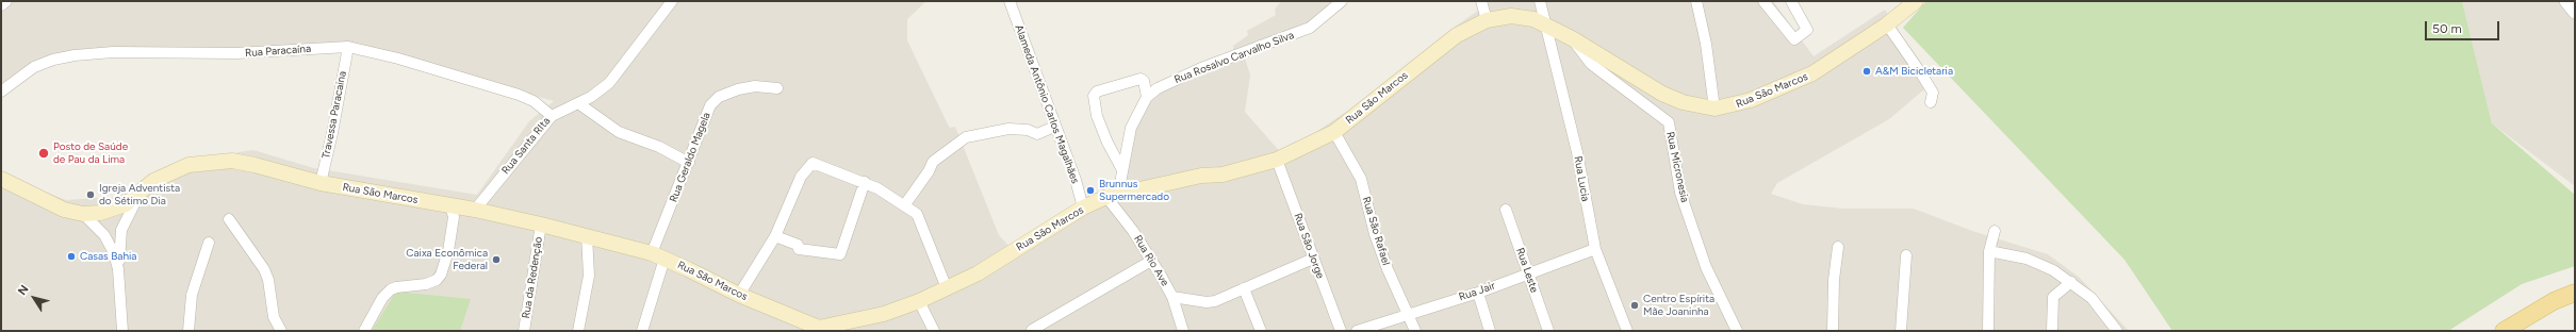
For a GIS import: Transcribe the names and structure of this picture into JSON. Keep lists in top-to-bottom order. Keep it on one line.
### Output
{"streets":{"main road":["Rua São Marcos"],"street":["Rua Paracaína","Rua Rosalvo Carvalho Silva","Alameda Antônio Carlos Magalhães","Travessa Paracaina","Rua Santa RIta","Rua Geraldo Magela","Rua Micronesia","Rua Lucia","Rua São Rafael","Rua São Jorge","Rua Rio Ave","Rua Leste","Rua da Redenção","Rua Jair"]},"crossings":[["Rua Paracaína","Travessa Paracaina"],["Rua Paracaína","Rua Santa RIta"],["Rua Rosalvo Carvalho Silva","Rua São Marcos"],["Rua Rosalvo Carvalho Silva","Rua Rio Ave"],["Rua São Marcos","Alameda Antônio Carlos Magalhães"],["Rua São Marcos","Travessa Paracaina"],["Rua São Marcos","Rua Santa RIta"],["Rua São Marcos","Rua Geraldo Magela"],["Rua São Marcos","Rua Micronesia"],["Rua São Marcos","Rua Lucia"],["Rua São Marcos","Rua São Rafael"],["Rua São Marcos","Rua São Jorge"],["Rua São Marcos","Rua Rio Ave"],["Rua São Marcos","Rua da Redenção"],["Rua Lucia","Rua Jair"],["Rua São Rafael","Rua Jair"],["Rua Leste","Rua Jair"]],"places":["A&M Bicicletaria","Posto de Saúde de Pau da Lima","Brunnus Supermercado","Igreja Adventista do Sétimo Dia","Casas Bahia","Caixa Econômica Federal","Centro Espírita Mãe Joaninha"],"scale_bar":"50 m","north":"top left"}
